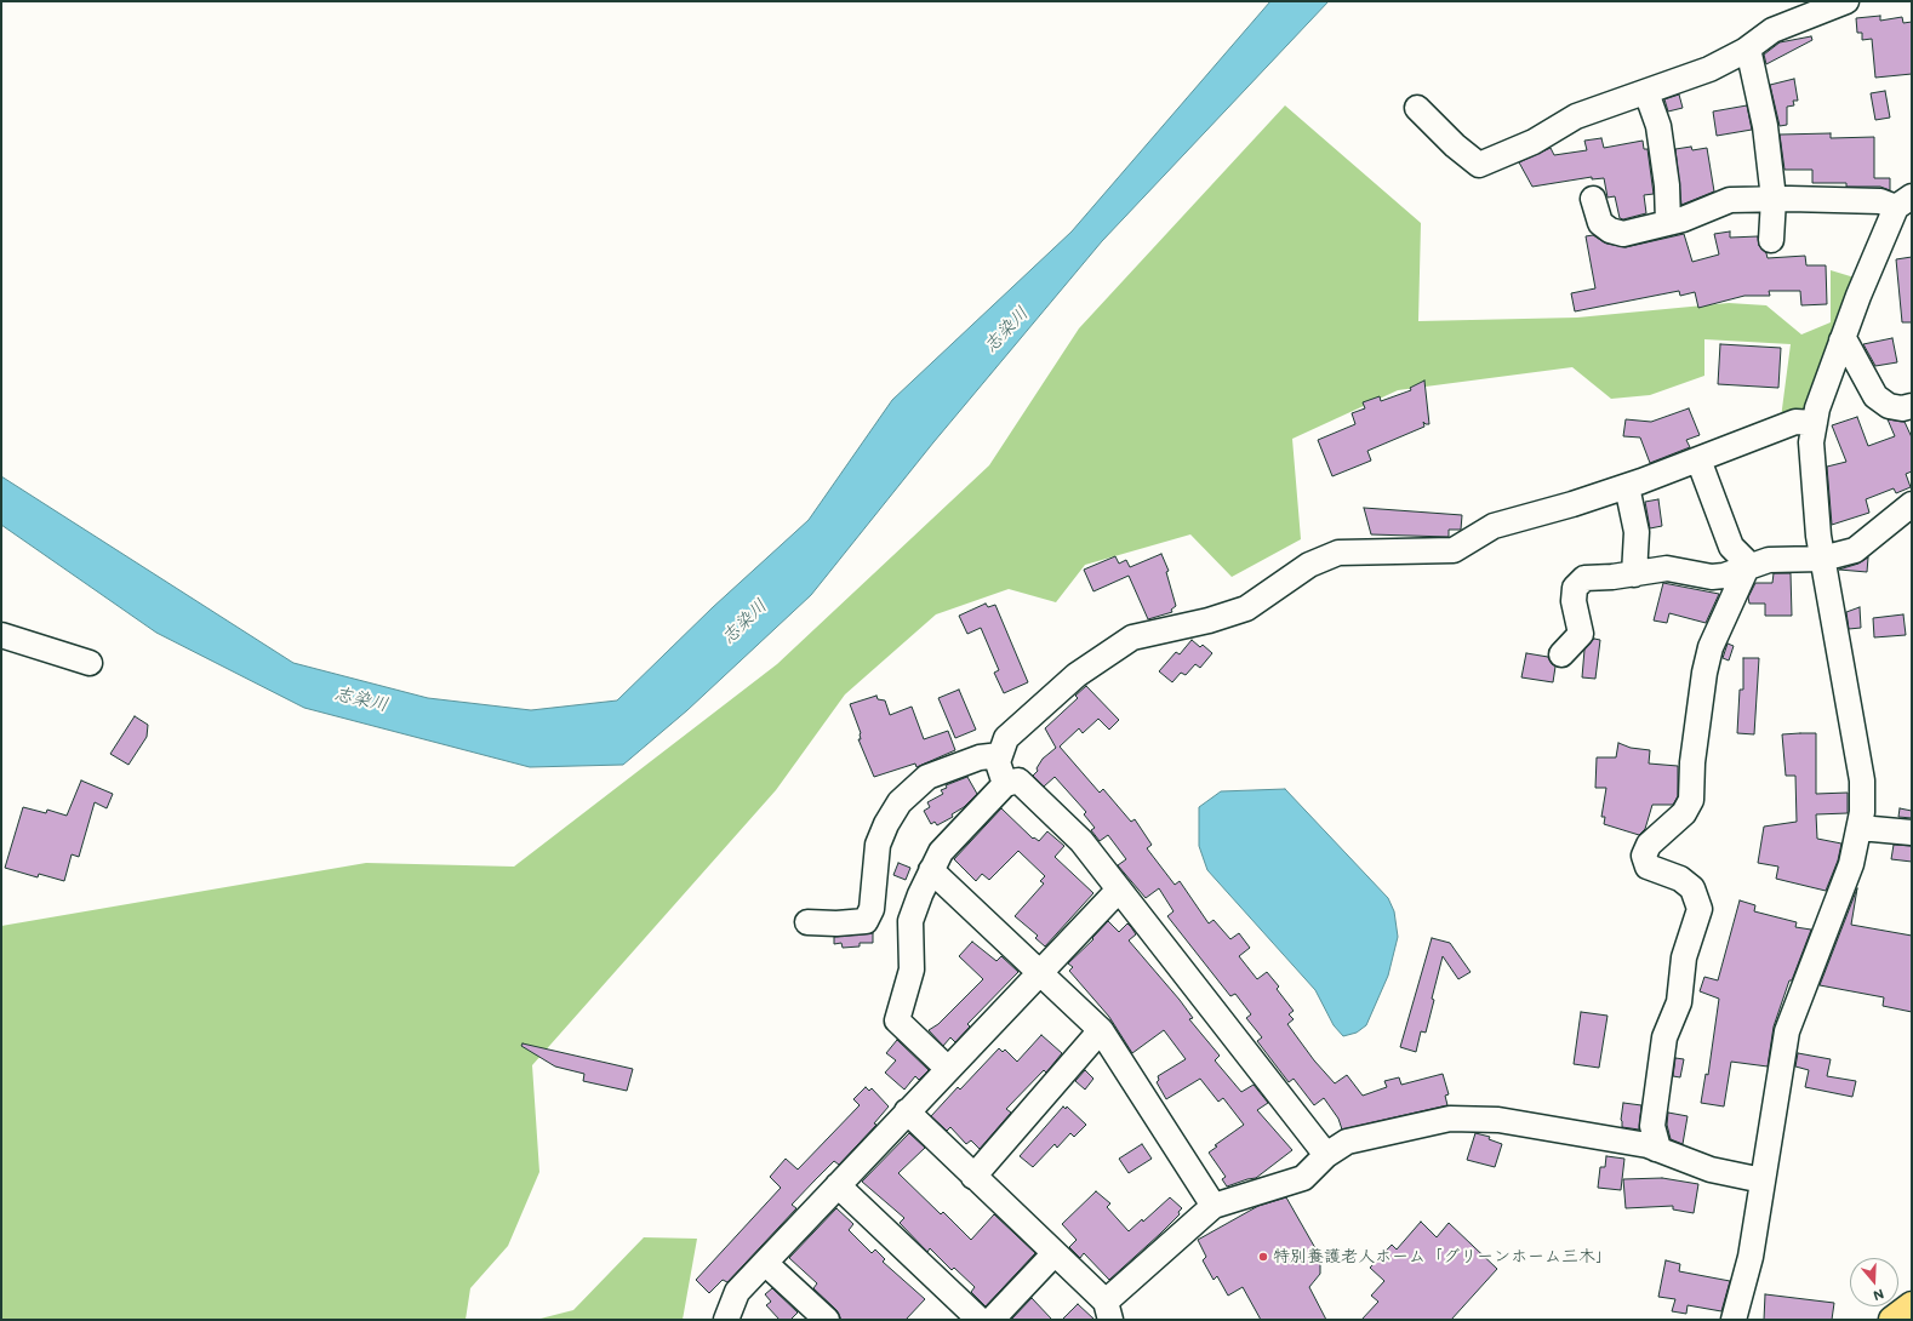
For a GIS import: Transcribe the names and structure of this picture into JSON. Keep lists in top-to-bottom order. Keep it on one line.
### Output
{"water":["志染川"],"places":["特別養護老人ホーム「グリーンホーム三木」"],"north":"bottom"}
